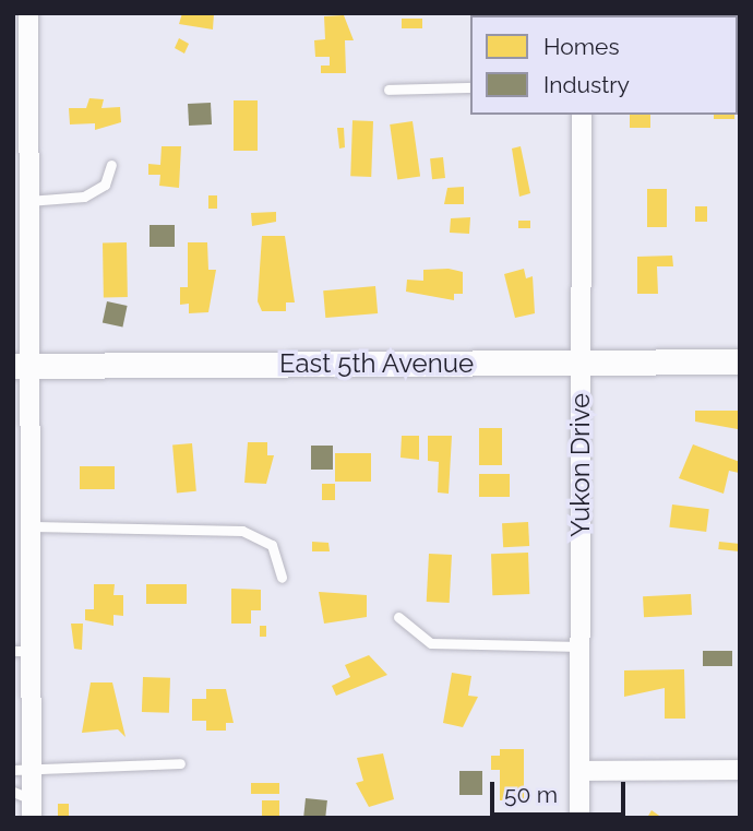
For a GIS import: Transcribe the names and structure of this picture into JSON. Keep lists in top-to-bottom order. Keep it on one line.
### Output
{"streets":{"street":["East 5th Avenue","Yukon Drive"]},"crossings":[["East 5th Avenue","Yukon Drive"]],"legend":["Homes","Industry"],"scale_bar":"50 m"}
